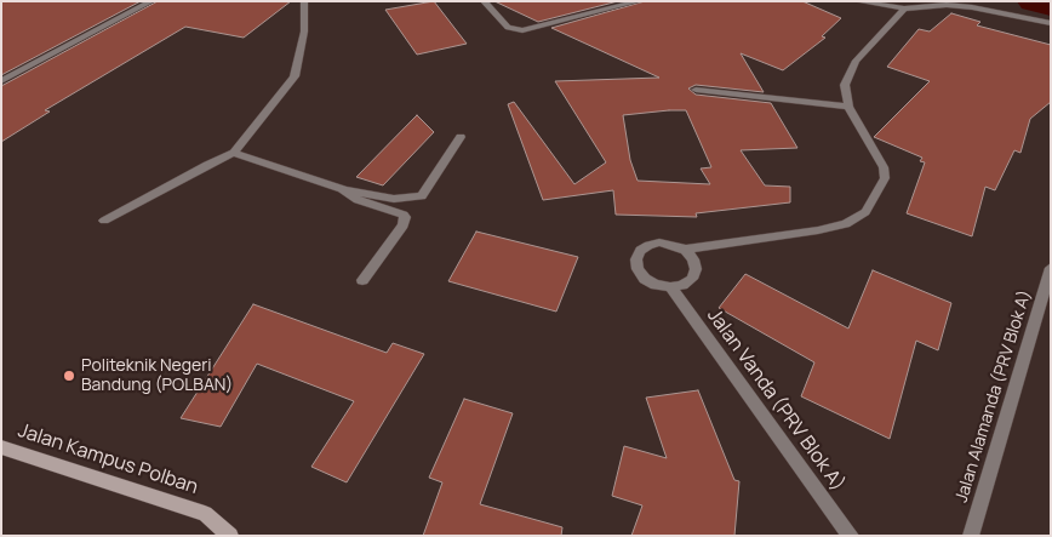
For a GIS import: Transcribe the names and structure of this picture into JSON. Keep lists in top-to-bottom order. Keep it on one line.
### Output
{"streets":{"street":["Jalan Alamanda (PRV Blok A)","Jalan Vanda (PRV Blok A)","Jalan Kampus Polban"]},"places":["Politeknik Negeri Bandung (POLBAN)"]}
